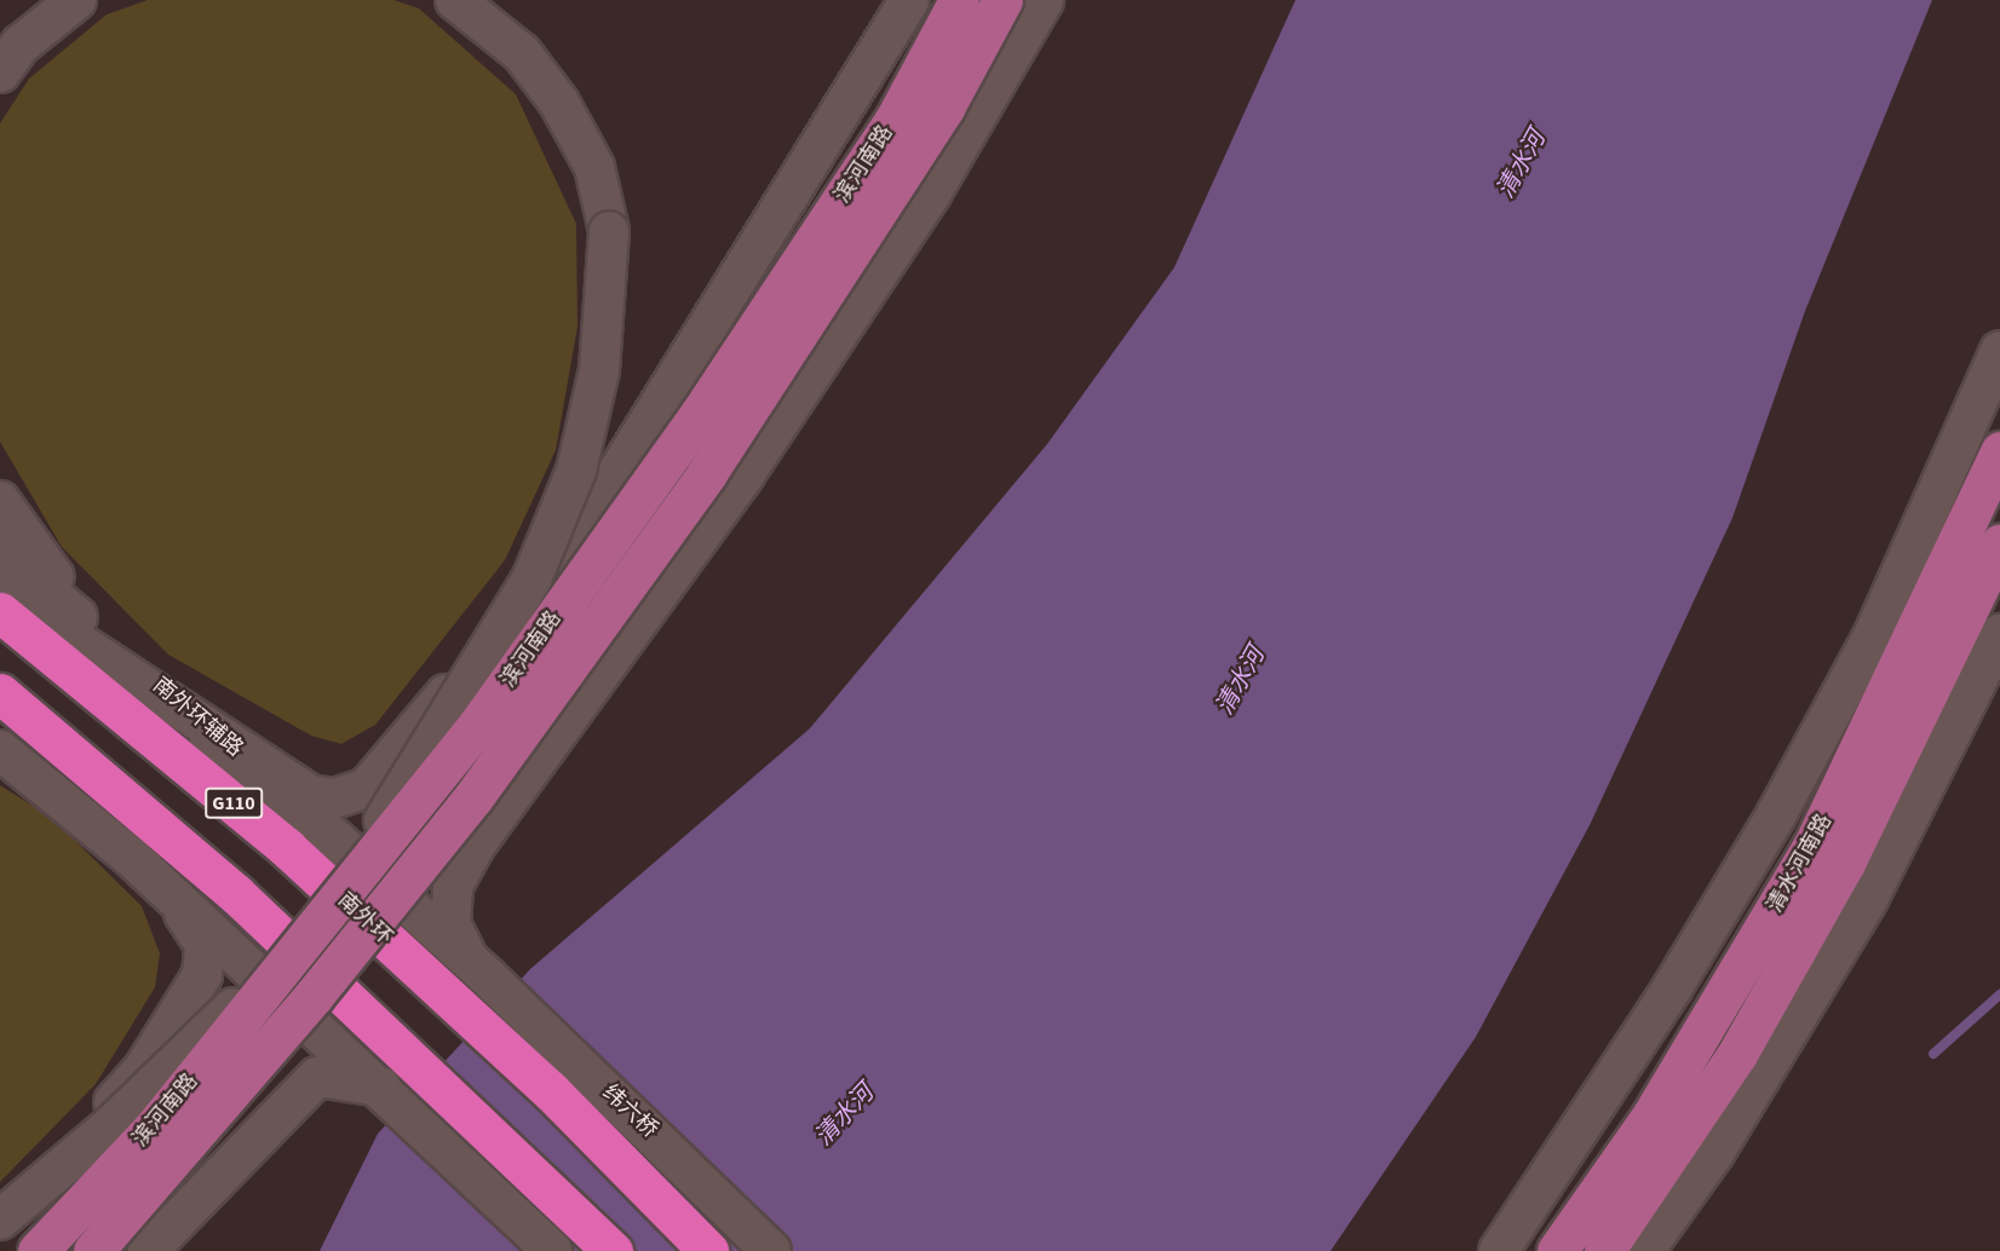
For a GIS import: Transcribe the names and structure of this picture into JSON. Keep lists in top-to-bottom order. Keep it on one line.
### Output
{"streets":{"highway":["G110","南外环"],"main road":["滨河南路","南外环辅路","清水河南路","纬六桥"]},"crossings":[["南外环辅路","纬六桥"]],"water":["清水河"]}
